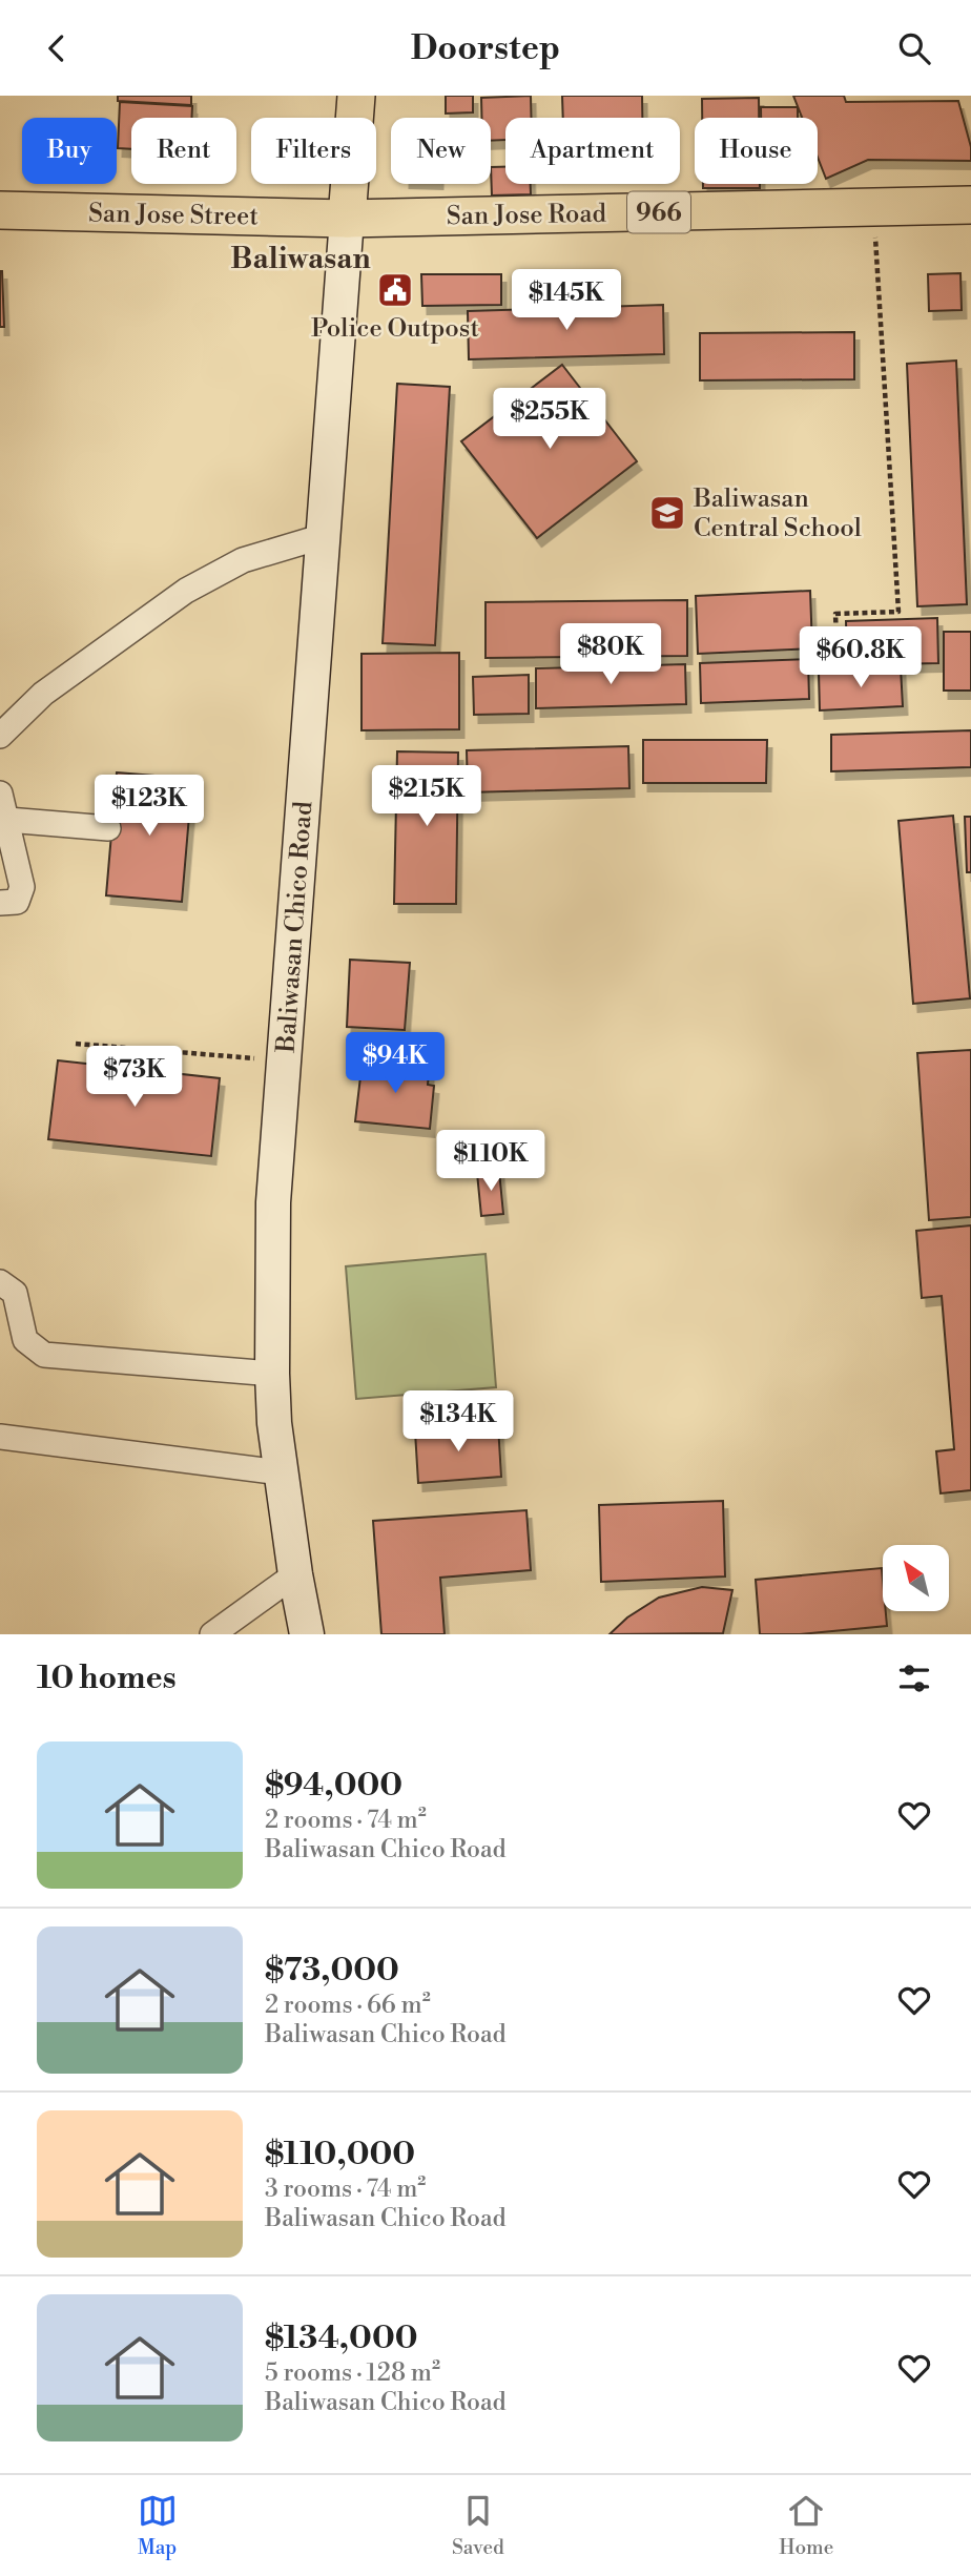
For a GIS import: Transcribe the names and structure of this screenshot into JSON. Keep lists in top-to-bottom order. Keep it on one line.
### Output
{"streets":{"main road":["966","San Jose Street","San Jose Road","Baliwasan Chico Road"]},"crossings":[["San Jose Street","San Jose Road"],["San Jose Street","Baliwasan Chico Road"],["San Jose Road","Baliwasan Chico Road"]],"districts":["Baliwasan"],"places":{"public building":["Police Outpost"],"school or university":["Baliwasan Central School"]},"north":"top left","page":{"header":"Doorstep","chip":["Buy","Rent","Filters","New","Apartment","House"],"price":["$145K","$255K","$80K","$60.8K","$215K","$123K","$94K","$73K","$110K","$134K"],"heading":"10 homes","list":[{"name":"$94,000","note":"2 rooms · 74 m² · Baliwasan Chico Road"},{"name":"$73,000","note":"2 rooms · 66 m² · Baliwasan Chico Road"},{"name":"$110,000","note":"3 rooms · 74 m² · Baliwasan Chico Road"},{"name":"$134,000","note":"5 rooms · 128 m² · Baliwasan Chico Road"}],"tabs":["Map","Saved","Home"]}}
